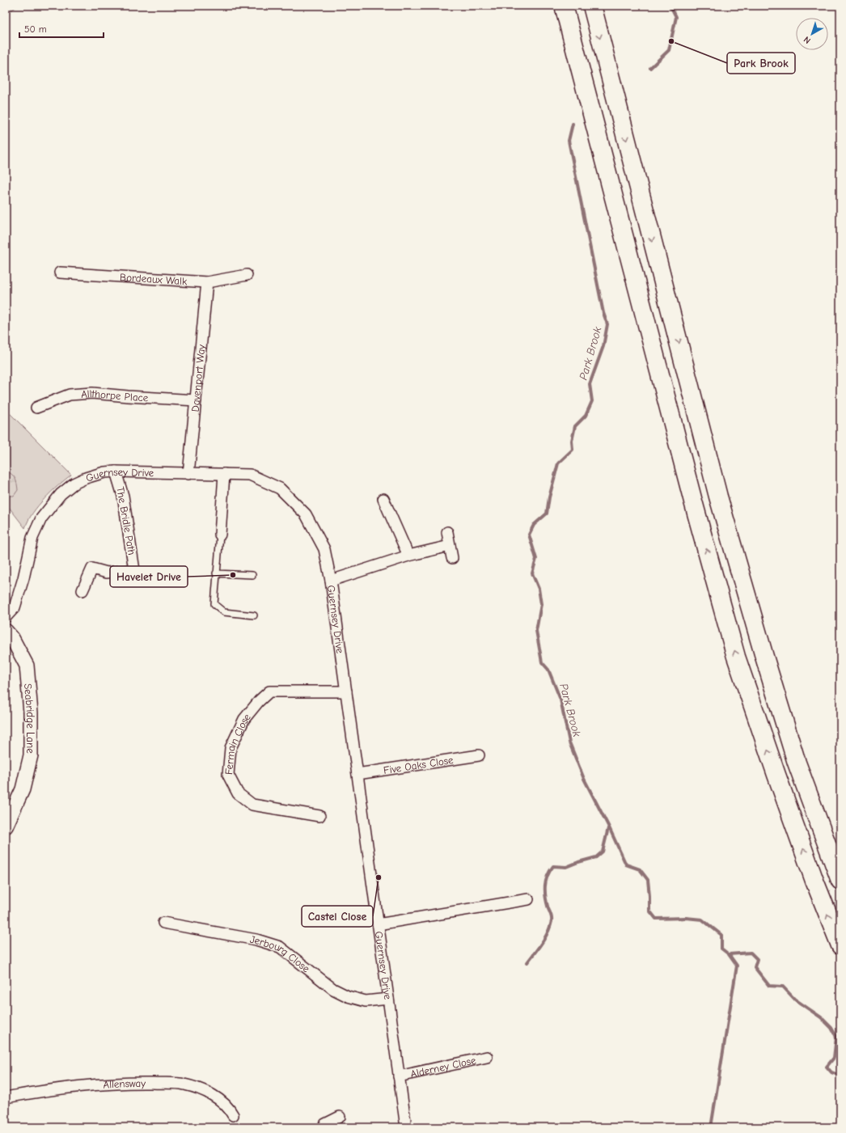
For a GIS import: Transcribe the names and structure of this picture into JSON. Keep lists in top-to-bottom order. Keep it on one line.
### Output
{"streets":{"street":["Bordeaux Walk","Davenport Way","Allthorpe Place","Guernsey Drive","The Bridle Path","Seabridge Lane","Fermain Close","Five Oaks Close","Jerbourg Close","Alderney Close","Allensway"]},"crossings":[["Bordeaux Walk","Davenport Way"],["Davenport Way","Allthorpe Place"],["Davenport Way","Guernsey Drive"],["Guernsey Drive","The Bridle Path"],["Guernsey Drive","Fermain Close"],["Guernsey Drive","Five Oaks Close"],["Guernsey Drive","Jerbourg Close"],["Guernsey Drive","Alderney Close"]],"water":["Park Brook"],"places":["Park Brook","Havelet Drive","Castel Close"],"scale_bar":"50 m","north":"bottom left"}
